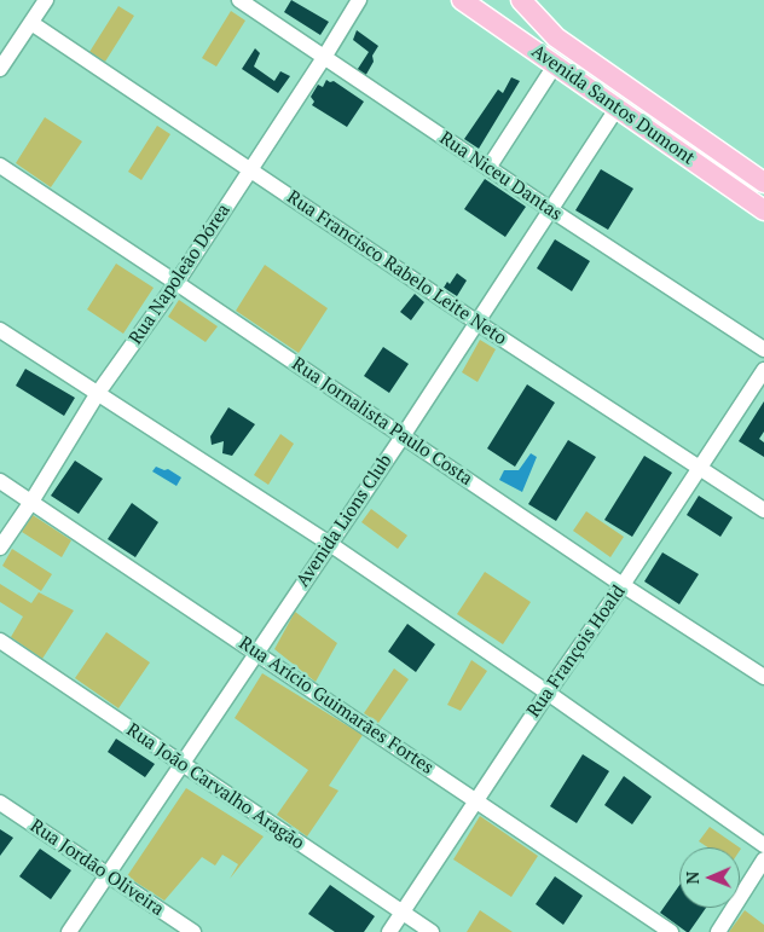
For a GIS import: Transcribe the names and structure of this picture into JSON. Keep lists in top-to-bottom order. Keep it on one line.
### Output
{"streets":{"main road":["Avenida Santos Dumont"],"street":["Rua Niceu Dantas","Rua Francisco Rabelo Leite Neto","Rua Napoleão Dórea","Rua Jornalista Paulo Costa","Avenida Lions Club","Rua François Hoald","Rua Arício Guimarães Fortes","Rua João Carvalho Aragão","Rua Jordão Oliveira"]},"crossings":[["Avenida Santos Dumont","Avenida Lions Club"],["Rua Niceu Dantas","Rua Napoleão Dórea"],["Rua Niceu Dantas","Avenida Lions Club"],["Rua Francisco Rabelo Leite Neto","Rua Napoleão Dórea"],["Rua Francisco Rabelo Leite Neto","Avenida Lions Club"],["Rua Francisco Rabelo Leite Neto","Rua François Hoald"],["Rua Napoleão Dórea","Rua Jornalista Paulo Costa"],["Rua Napoleão Dórea","Rua Arício Guimarães Fortes"],["Rua Jornalista Paulo Costa","Avenida Lions Club"],["Rua Jornalista Paulo Costa","Rua François Hoald"],["Avenida Lions Club","Rua Arício Guimarães Fortes"],["Avenida Lions Club","Rua João Carvalho Aragão"],["Avenida Lions Club","Rua Jordão Oliveira"],["Rua François Hoald","Rua Arício Guimarães Fortes"],["Rua François Hoald","Rua João Carvalho Aragão"]],"north":"left"}
